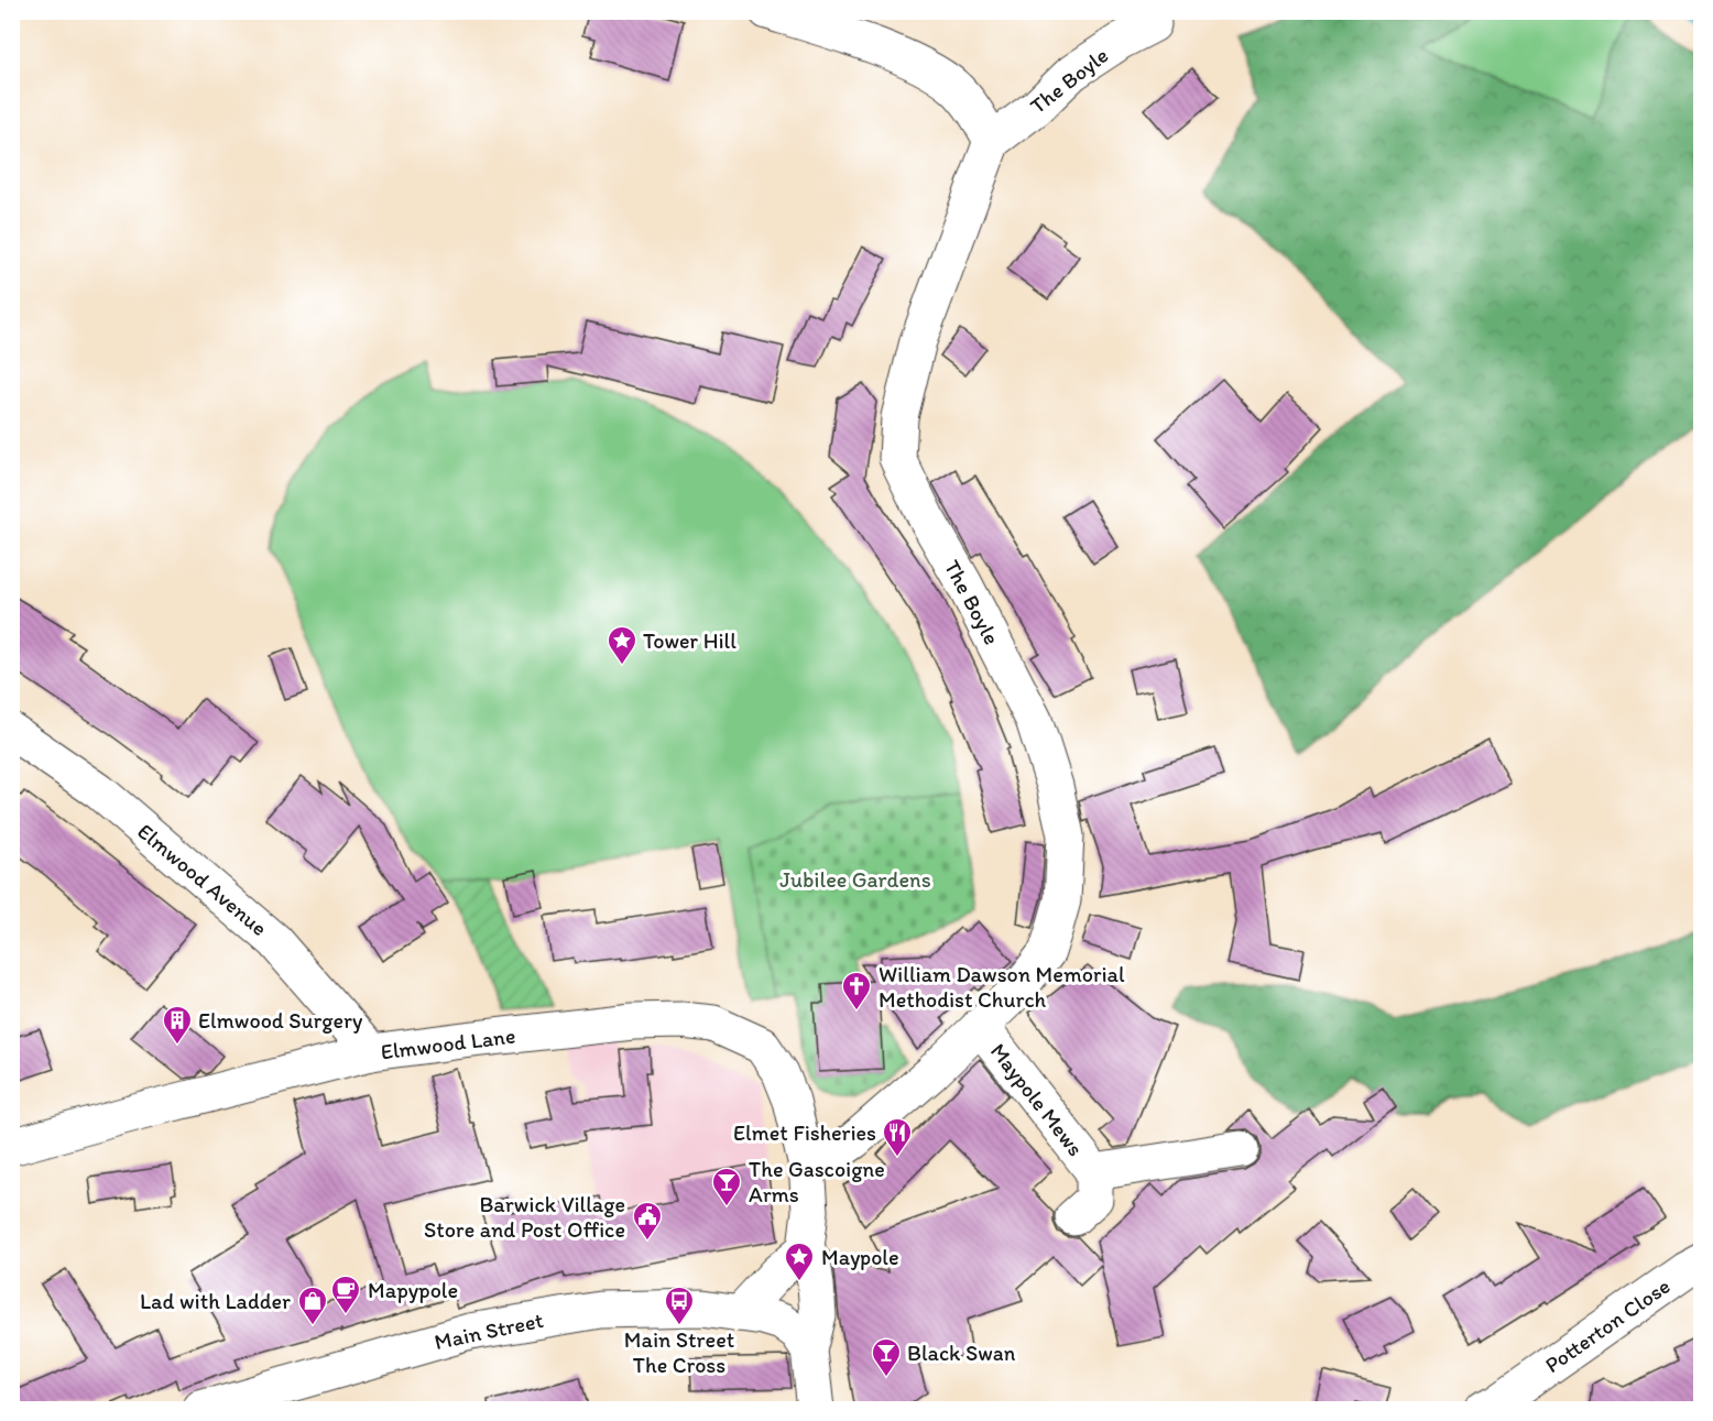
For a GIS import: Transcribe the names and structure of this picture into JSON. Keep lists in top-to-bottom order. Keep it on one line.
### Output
{"streets":{"street":["The Boyle","Elmwood Avenue","Elmwood Lane","Maypole Mews","Potterton Close","Main Street"]},"crossings":[["The Boyle","Elmwood Lane"],["The Boyle","Maypole Mews"],["Elmwood Avenue","Elmwood Lane"]],"parks":["Jubilee Gardens"],"places":{"place":["Tower Hill","Maypole"],"church":["William Dawson Memorial Methodist Church"],"building":["Elmwood Surgery"],"restaurant":["Elmet Fisheries"],"bar":["The Gascoigne Arms","Black Swan"],"public building":["Barwick Village Store and Post Office"],"cafe":["Mapypole"],"shop":["Lad with Ladder"],"bus stop":["Main Street The Cross"]}}
